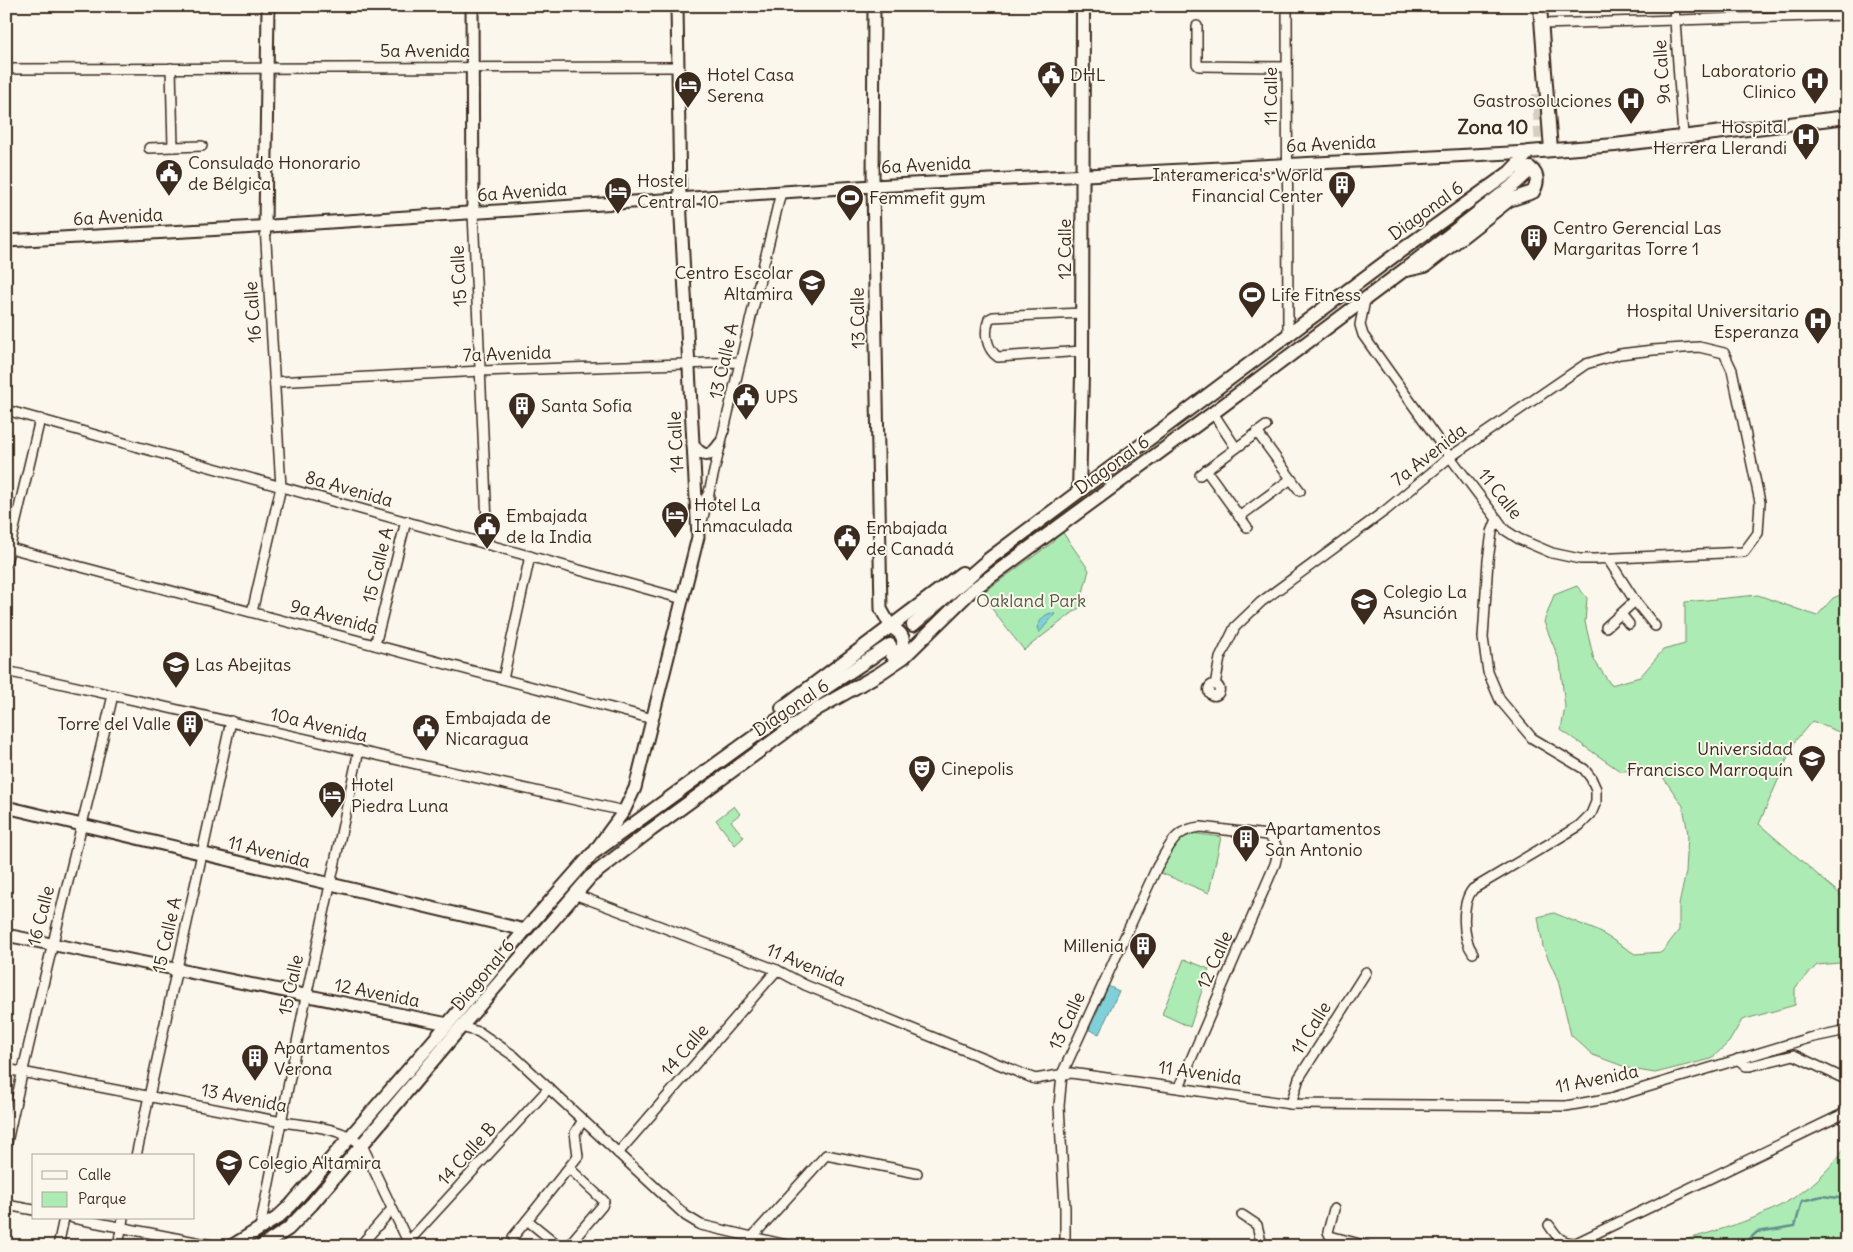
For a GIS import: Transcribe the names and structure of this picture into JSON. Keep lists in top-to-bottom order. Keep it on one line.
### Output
{"streets":{"main road":["6a Avenida","Diagonal 6","12 Calle","12 Avenida"],"street":["5a Avenida","9a Calle","11 Calle","15 Calle","16 Calle","13 Calle","7a Avenida","13 Calle A","14 Calle","8a Avenida","15 Calle A","9a Avenida","10a Avenida","11 Avenida","13 Avenida","14 Calle B"]},"crossings":[["5a Avenida","15 Calle"],["5a Avenida","16 Calle"],["5a Avenida","14 Calle"],["9a Calle","6a Avenida"],["11 Calle","6a Avenida"],["11 Calle","Diagonal 6"],["11 Calle","7a Avenida"],["11 Calle","11 Avenida"],["6a Avenida","Diagonal 6"],["6a Avenida","12 Calle"],["6a Avenida","15 Calle"],["6a Avenida","16 Calle"],["6a Avenida","13 Calle"],["6a Avenida","13 Calle A"],["6a Avenida","14 Calle"],["Diagonal 6","12 Calle"],["Diagonal 6","15 Calle"],["Diagonal 6","13 Calle"],["Diagonal 6","14 Calle"],["Diagonal 6","11 Avenida"],["Diagonal 6","12 Avenida"],["Diagonal 6","13 Avenida"],["12 Calle","13 Calle"],["12 Calle","11 Avenida"],["15 Calle","7a Avenida"],["15 Calle","8a Avenida"],["15 Calle","10a Avenida"],["15 Calle","11 Avenida"],["15 Calle","12 Avenida"],["15 Calle","13 Avenida"],["16 Calle","7a Avenida"],["16 Calle","8a Avenida"],["16 Calle","9a Avenida"],["16 Calle","10a Avenida"],["16 Calle","11 Avenida"],["16 Calle","12 Avenida"],["16 Calle","13 Avenida"],["13 Calle","11 Avenida"],["7a Avenida","13 Calle A"],["7a Avenida","14 Calle"],["13 Calle A","14 Calle"],["14 Calle","8a Avenida"],["14 Calle","9a Avenida"],["14 Calle","10a Avenida"],["14 Calle","11 Avenida"],["14 Calle","12 Avenida"],["8a Avenida","15 Calle A"],["15 Calle A","9a Avenida"],["15 Calle A","10a Avenida"],["15 Calle A","11 Avenida"],["15 Calle A","12 Avenida"],["15 Calle A","13 Avenida"],["12 Avenida","14 Calle B"],["13 Avenida","14 Calle B"]],"districts":["Zona 10"],"parks":["Oakland Park"],"places":{"public building":["DHL","Consulado Honorario de Bélgica","UPS","Embajada de la India","Embajada de Canadá","Embajada de Nicaragua"],"hospital":["Laboratorio Clinico","Gastrosoluciones","Hospital Herrera Llerandi","Hospital Universitario Esperanza"],"hotel":["Hotel Casa Serena","Hostel Central 10","Hotel La Inmaculada","Hotel Piedra Luna"],"building":["Interamerica's World Financial Center","Centro Gerencial Las Margaritas Torre 1","Santa Sofia","Torre del Valle","Apartamentos San Antonio","Millenia","Apartamentos Verona"],"sports":["Femmefit gym","Life Fitness"],"school or university":["Centro Escolar Altamira","Colegio La Asunción","Las Abejitas","Universidad Francisco Marroquín","Colegio Altamira"],"theatre":["Cinepolis"]},"legend":["Calle","Parque"]}
